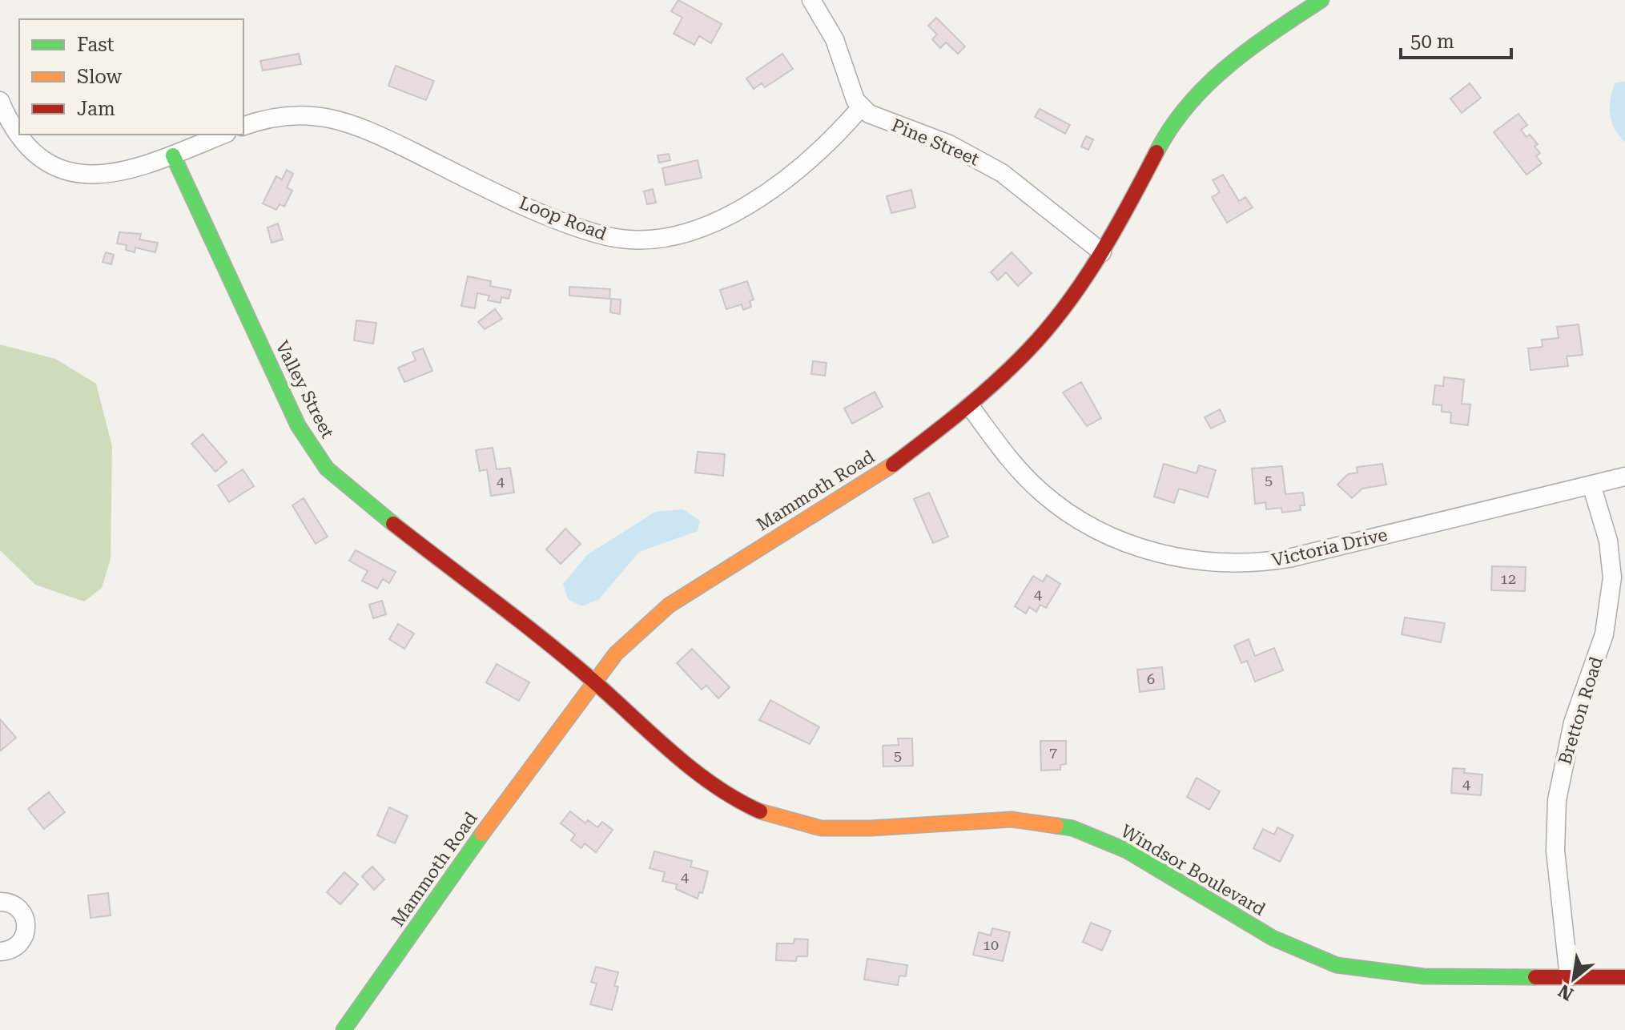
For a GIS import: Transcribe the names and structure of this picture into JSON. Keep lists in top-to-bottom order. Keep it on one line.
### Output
{"streets":{"street":["Pine Street","Loop Road","Valley Street","Mammoth Road","Victoria Drive","Bretton Road","Windsor Boulevard"]},"crossings":[["Pine Street","Loop Road"],["Pine Street","Mammoth Road"],["Valley Street","Mammoth Road"],["Valley Street","Windsor Boulevard"],["Mammoth Road","Victoria Drive"],["Mammoth Road","Windsor Boulevard"],["Victoria Drive","Bretton Road"],["Bretton Road","Windsor Boulevard"]],"house_numbers":["5","4","12","4","6","7","5","4","4","10"],"legend":["Fast","Slow","Jam"],"scale_bar":"50 m","north":"bottom left"}
